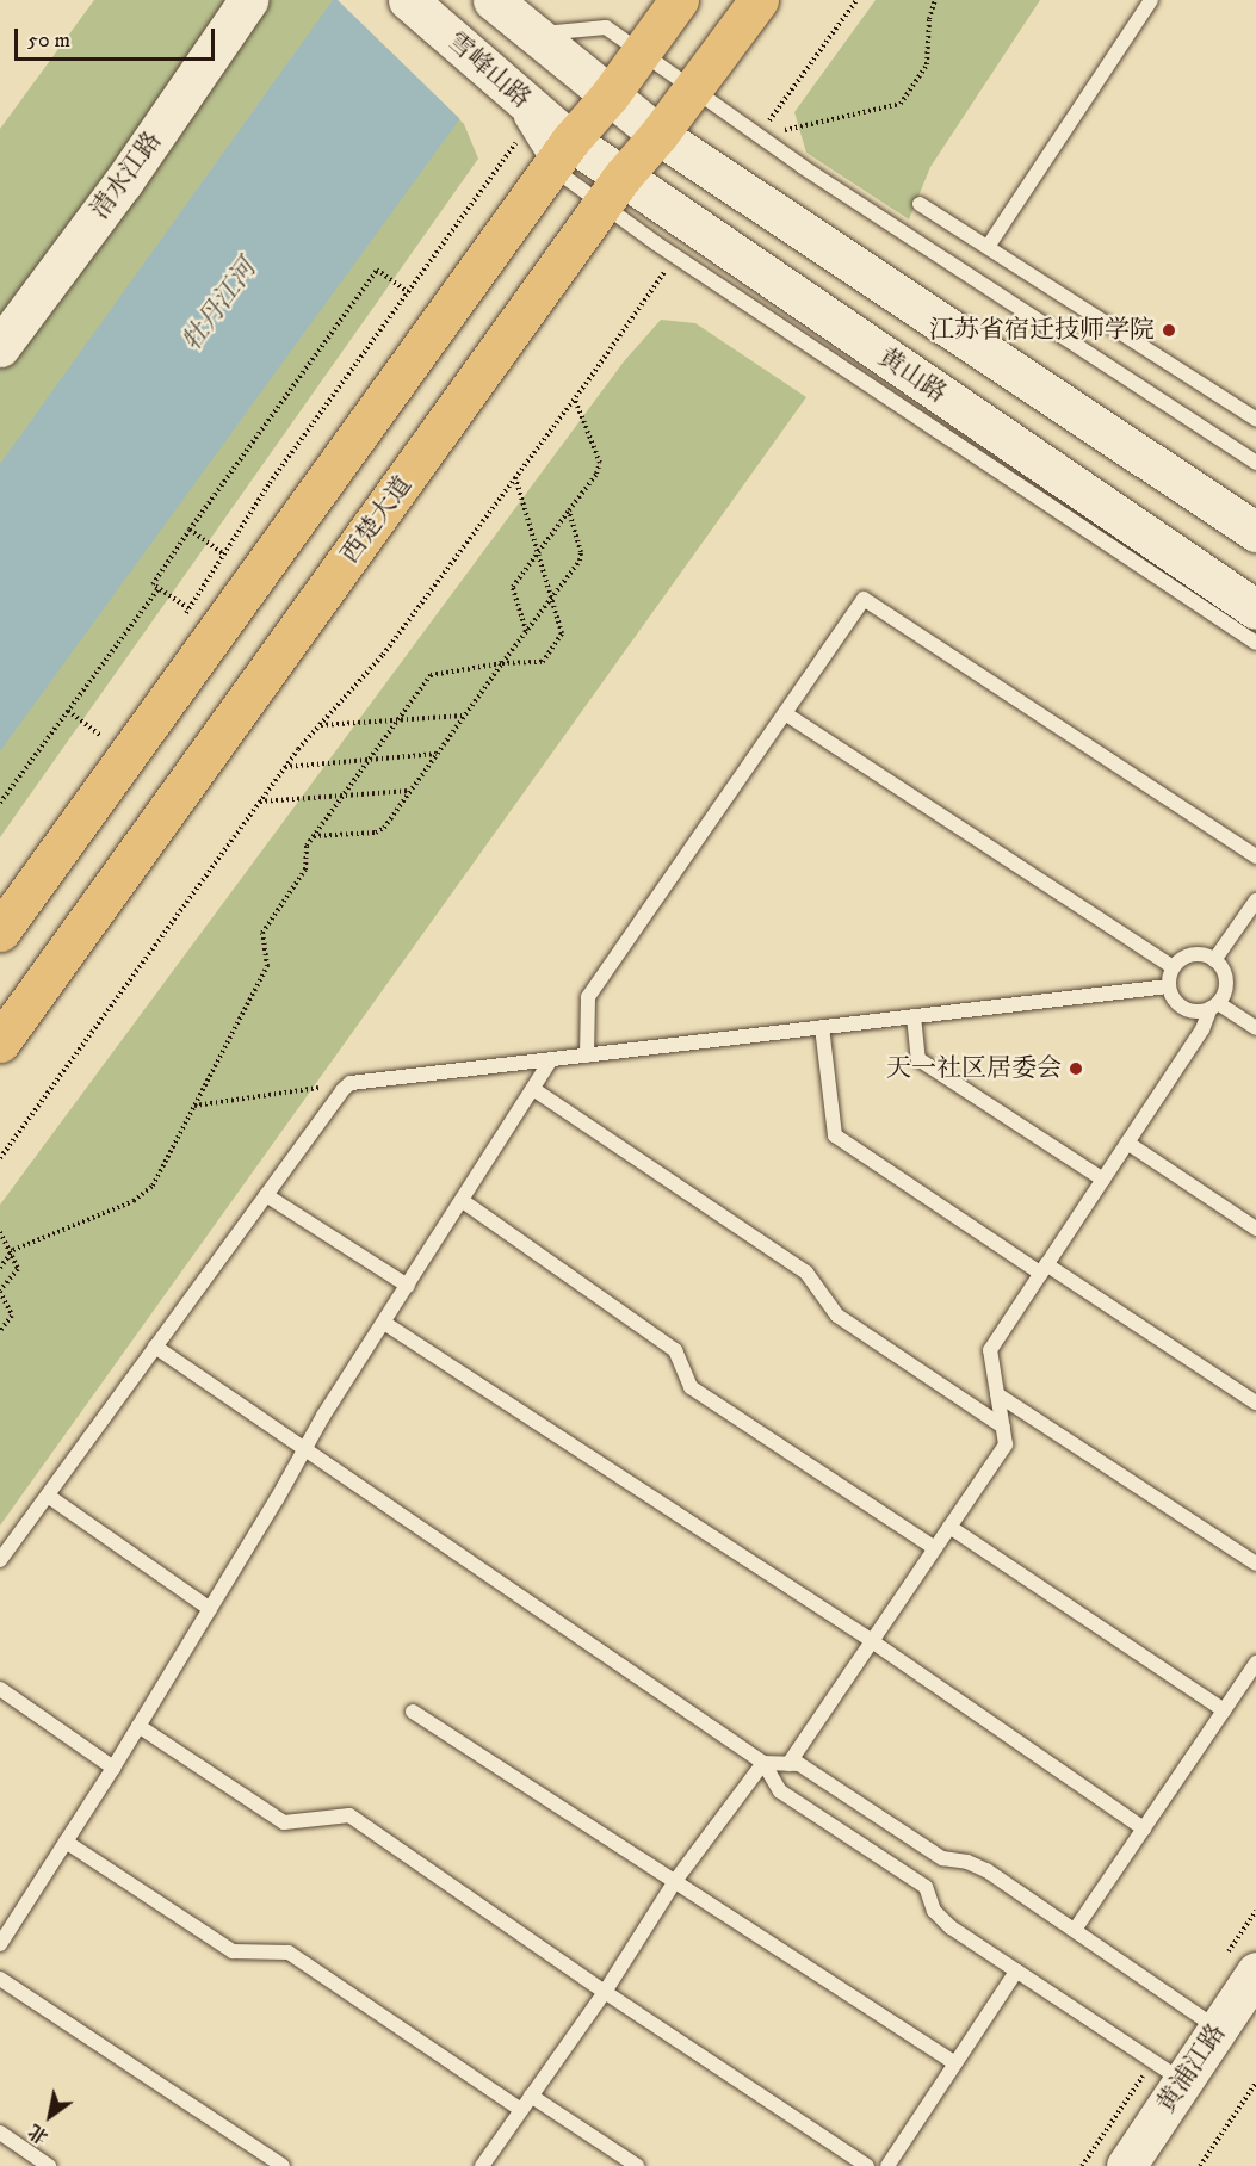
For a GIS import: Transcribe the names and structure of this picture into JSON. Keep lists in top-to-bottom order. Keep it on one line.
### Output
{"streets":{"highway":["西楚大道"],"main road":["雪峰山路","清水江路","黄山路","黄浦江路"]},"crossings":[["雪峰山路","黄山路"],["黄山路","西楚大道"]],"water":["牡丹江河"],"places":["江苏省宿迁技师学院","天一社区居委会"],"scale_bar":"50 m","north":"bottom left"}
